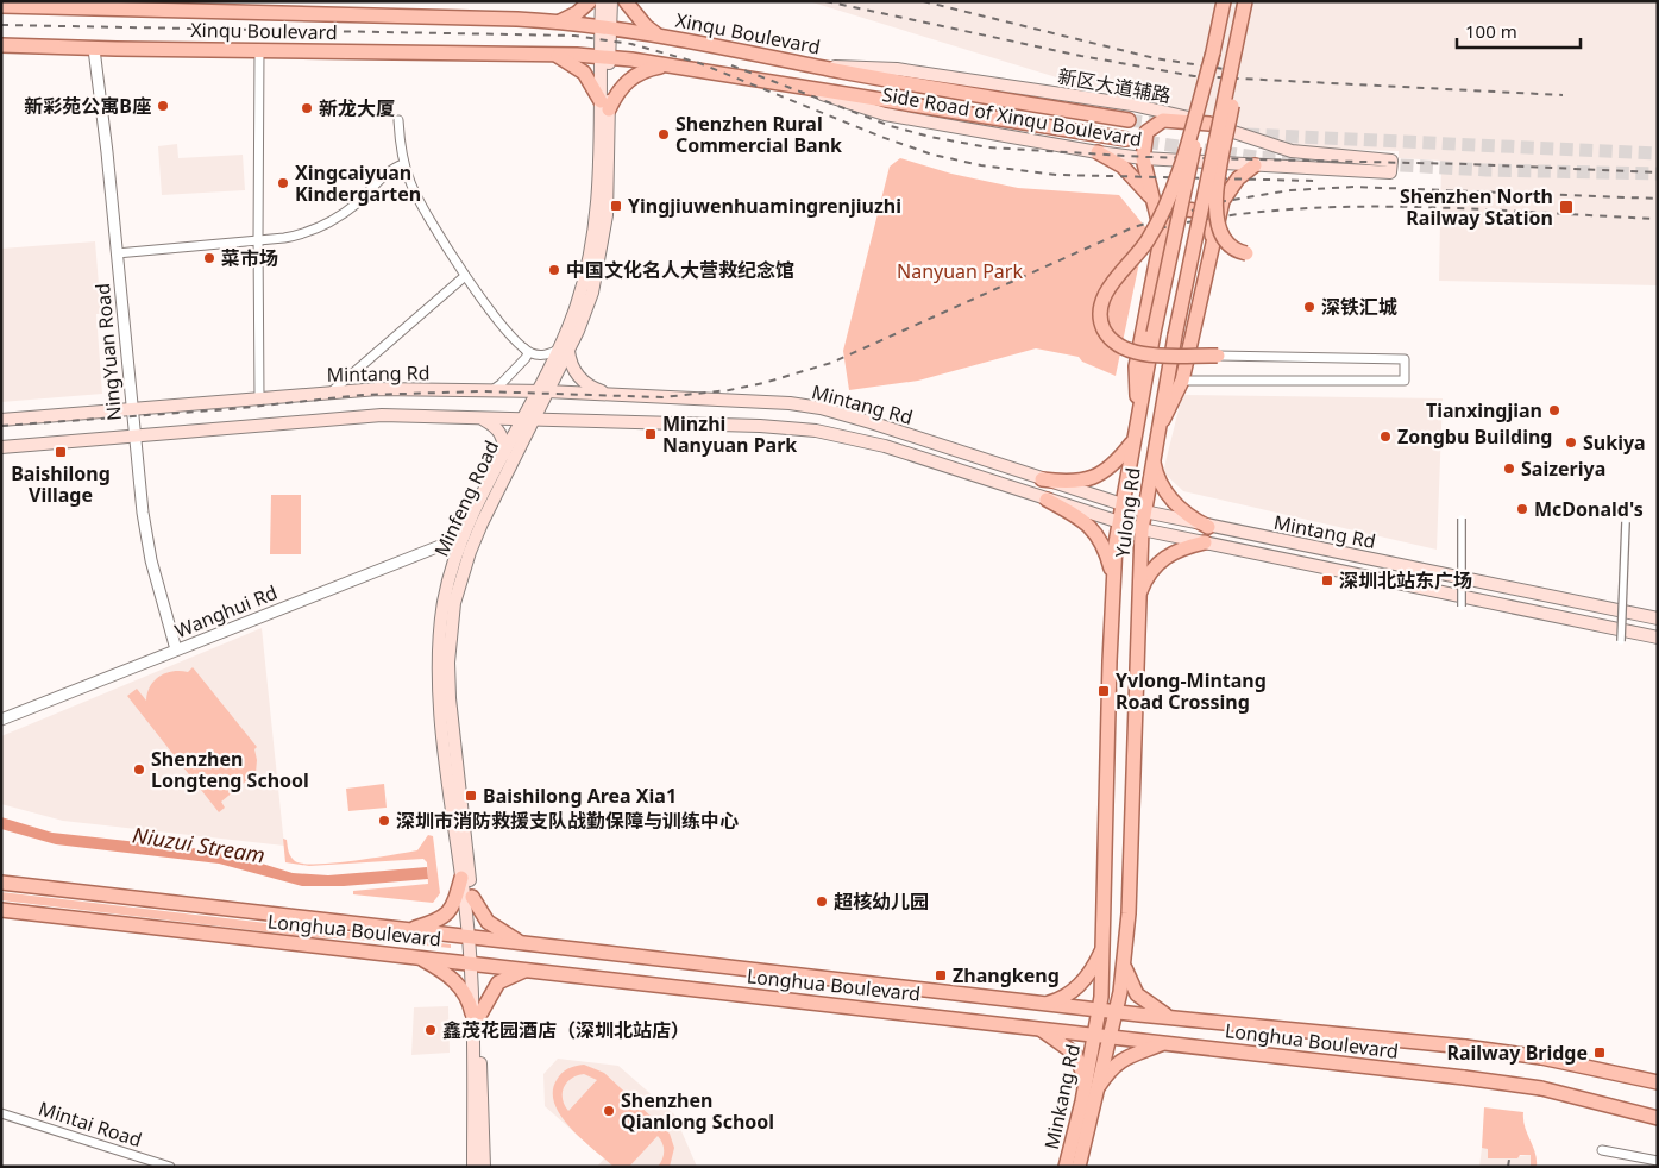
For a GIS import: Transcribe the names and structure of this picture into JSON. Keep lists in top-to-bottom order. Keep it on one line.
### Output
{"streets":{"main road":["Xinqu Boulevard","新区大道辅路","Side Road of Xinqu Boulevard","Mintang Rd","Minfeng Road","Yulong Rd","Longhua Boulevard","Minkang Rd"],"street":["NingYuan Road","Wanghui Rd","Mintai Road"]},"crossings":[["Xinqu Boulevard","新区大道辅路"],["Xinqu Boulevard","Side Road of Xinqu Boulevard"],["Xinqu Boulevard","NingYuan Road"],["Xinqu Boulevard","Minfeng Road"],["新区大道辅路","Side Road of Xinqu Boulevard"],["NingYuan Road","Mintang Rd"],["NingYuan Road","Wanghui Rd"],["Mintang Rd","Minfeng Road"],["Mintang Rd","Yulong Rd"],["Minfeng Road","Wanghui Rd"],["Minfeng Road","Longhua Boulevard"],["Yulong Rd","Longhua Boulevard"],["Yulong Rd","Minkang Rd"],["Longhua Boulevard","Minkang Rd"]],"water":["Niuzui Stream"],"parks":["Nanyuan Park"],"places":{"other":["新彩苑公寓B座","新龙大厦","Shenzhen Rural Commercial Bank","Xingcaiyuan Kindergarten","菜市场","中国文化名人大营救纪念馆","深铁汇城","Tianxingjian","Zongbu Building","Sukiya","Saizeriya","McDonald's","Shenzhen Longteng School","深圳市消防救援支队战勤保障与训练中心","超核幼儿园","鑫茂花园酒店（深圳北站店）","Shenzhen Qianlong School"],"transit":["Yingjiuwenhuamingrenjiuzhi","Shenzhen North Railway Station","Minzhi Nanyuan Park","Baishilong Village","深圳北站东广场","Yvlong-Mintang Road Crossing","Baishilong Area Xia1","Zhangkeng","Railway Bridge"]},"scale_bar":"100 m"}
